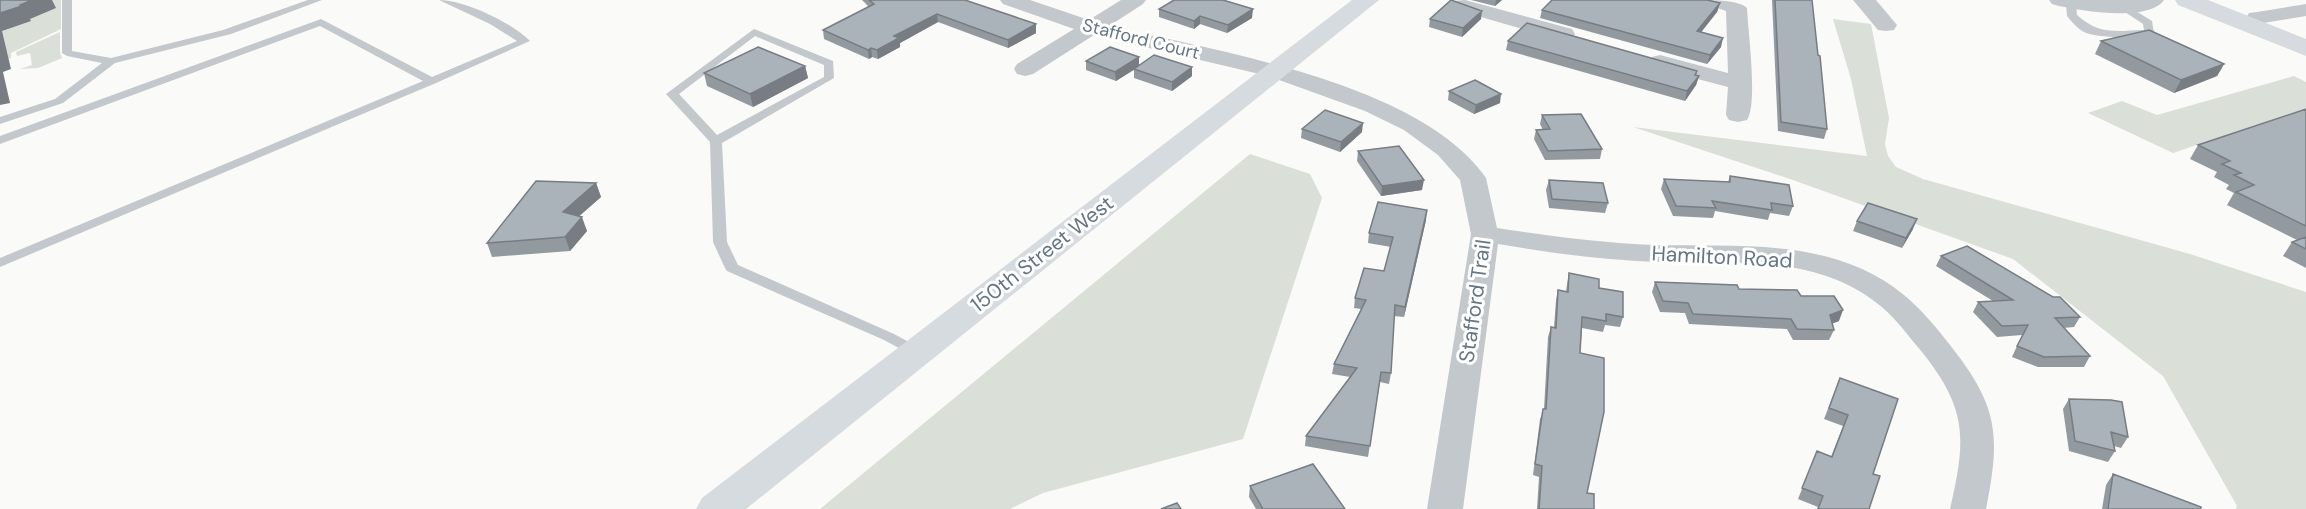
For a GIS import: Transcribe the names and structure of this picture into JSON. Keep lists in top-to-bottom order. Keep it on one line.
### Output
{"streets":{"street":["Stafford Court","150th Street West","Hamilton Road","Stafford Trail"]},"crossings":[["Stafford Court","150th Street West"],["Stafford Court","Stafford Trail"],["150th Street West","Stafford Trail"],["Hamilton Road","Stafford Trail"]]}
